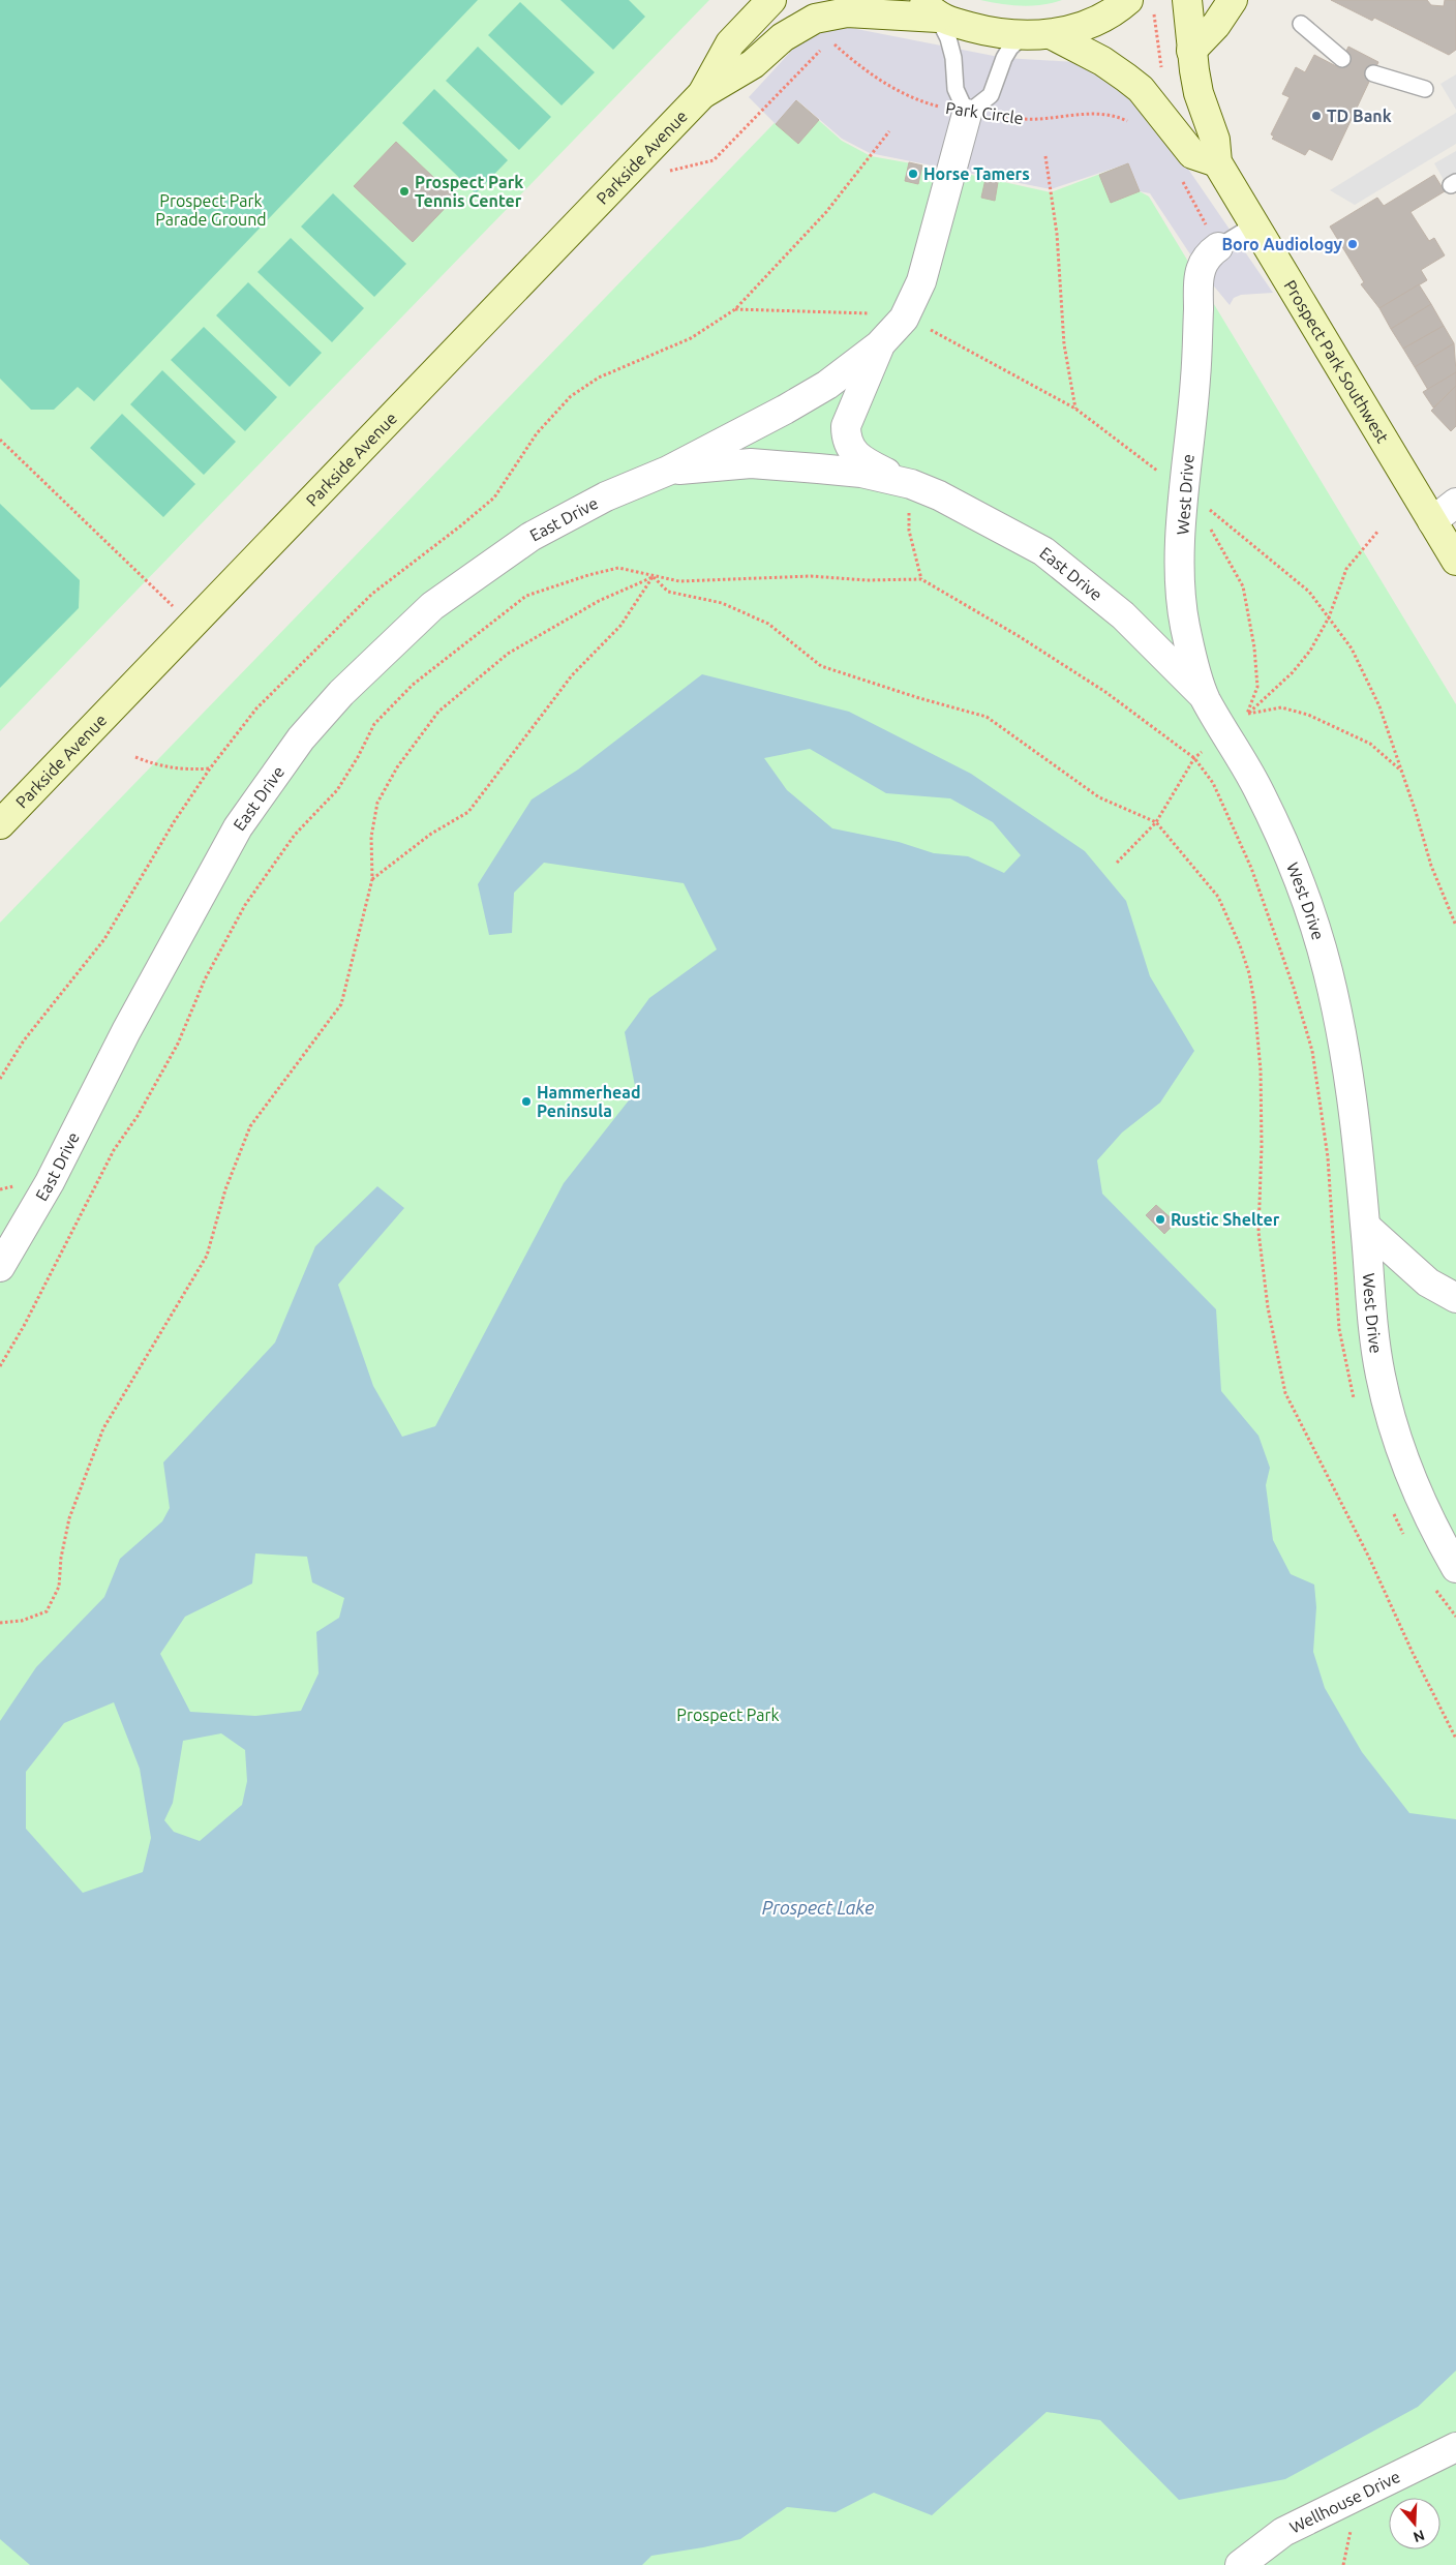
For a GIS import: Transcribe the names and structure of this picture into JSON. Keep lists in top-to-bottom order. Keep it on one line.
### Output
{"streets":{"main road":["Parkside Avenue","Prospect Park Southwest"],"street":["West Drive","East Drive","Wellhouse Drive"],"path":["Park Circle"]},"crossings":[["Park Circle","Parkside Avenue"],["Park Circle","East Drive"],["West Drive","East Drive"]],"water":["Prospect Lake"],"parks":["Prospect Park Parade Ground","Prospect Park"],"places":["TD Bank","Horse Tamers","Prospect Park Tennis Center","Boro Audiology","Hammerhead Peninsula","Rustic Shelter"],"north":"bottom"}
